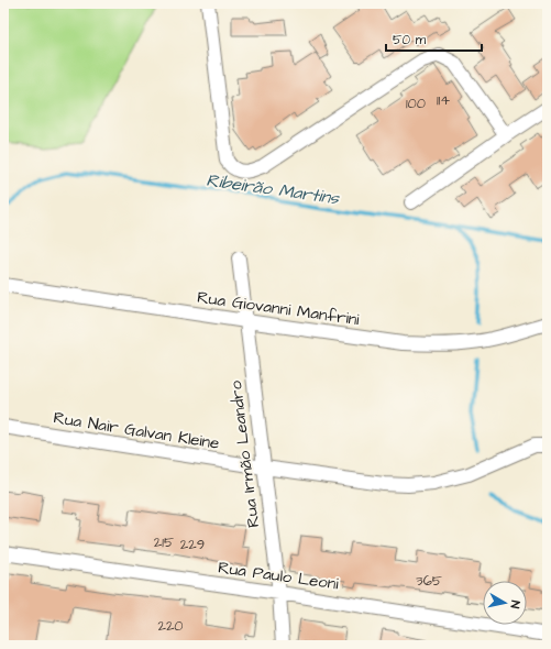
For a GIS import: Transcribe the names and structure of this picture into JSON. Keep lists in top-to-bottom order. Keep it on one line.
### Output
{"streets":{"street":["Rua Giovanni Manfrini","Rua Nair Galvan Kleine","Rua Irmão Leandro","Rua Paulo Leoni"]},"crossings":[["Rua Giovanni Manfrini","Rua Irmão Leandro"],["Rua Nair Galvan Kleine","Rua Irmão Leandro"],["Rua Irmão Leandro","Rua Paulo Leoni"]],"water":["Ribeirão Martins"],"house_numbers":["114","100","215","229","365","220"],"scale_bar":"50 m","north":"right"}
